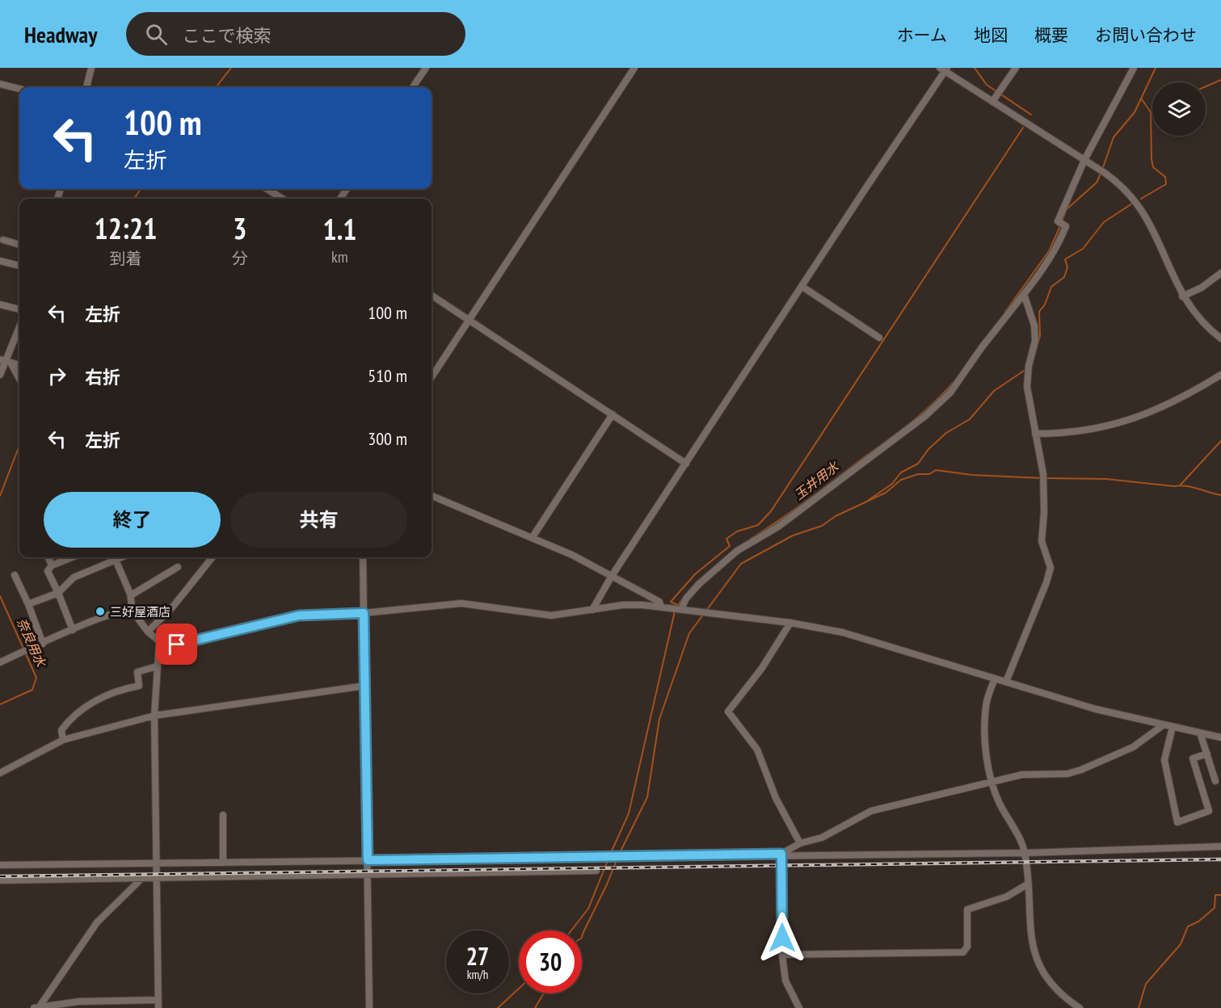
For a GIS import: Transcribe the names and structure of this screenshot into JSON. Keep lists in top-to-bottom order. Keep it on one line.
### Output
{"water":["玉井用水","奈良用水"],"places":["三好屋酒店"],"page":{"header":"Headway","search":"ここで検索","nav":["ホーム","地図","概要","お問い合わせ"],"turn":["100 m","左折"],"eta":["12:21","到着","3","分","1.1","km"],"list":[{"name":"左折","value":"100 m"},{"name":"右折","value":"510 m"},{"name":"左折","value":"300 m"}],"buttons":["終了","共有"],"speed":"27 km/h","limit":"30"}}
